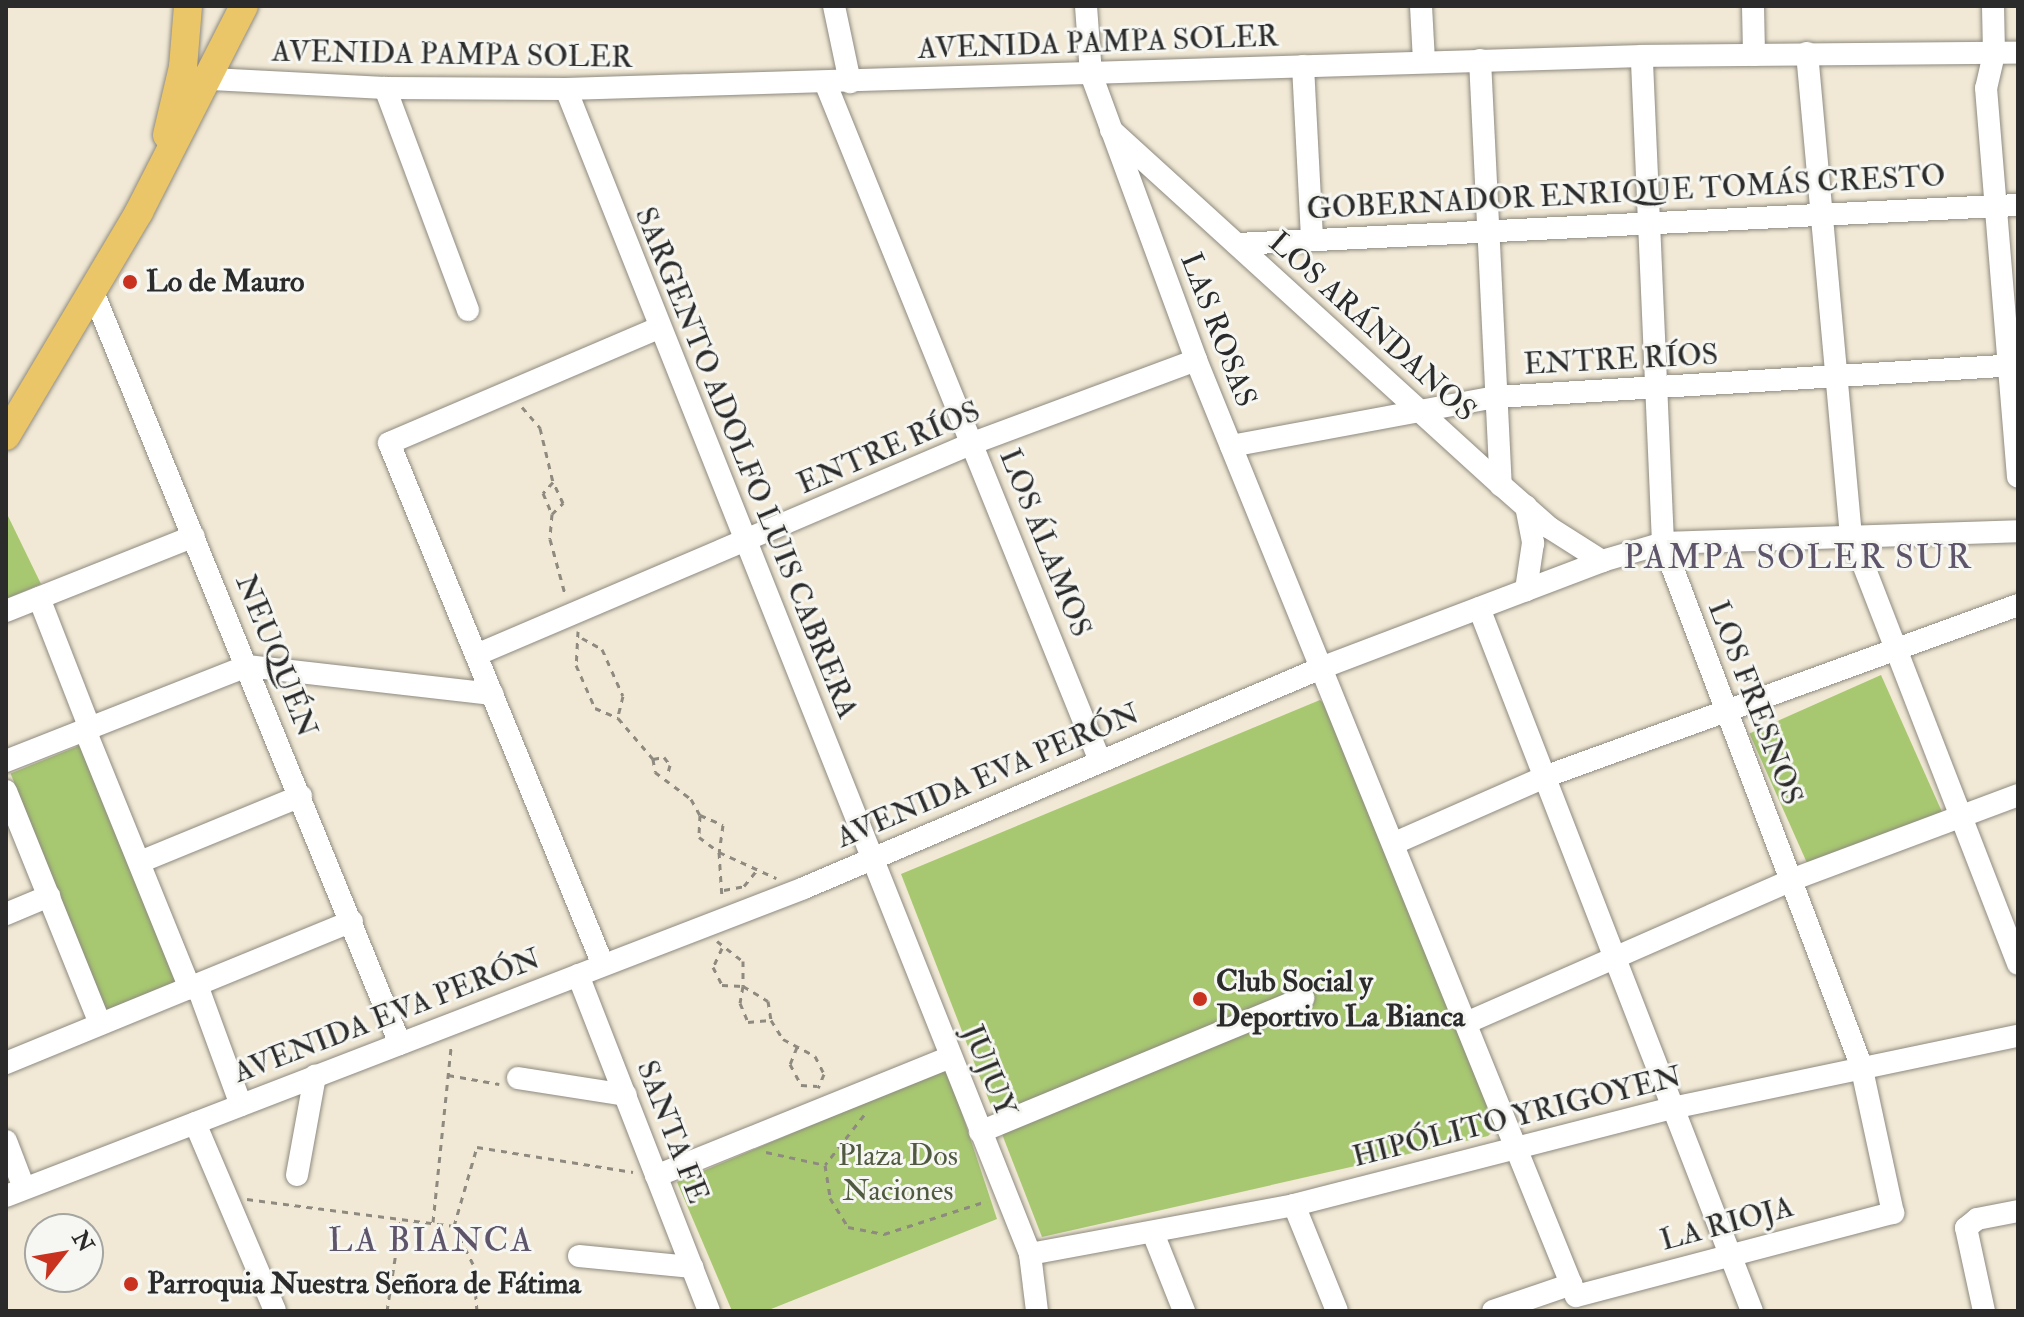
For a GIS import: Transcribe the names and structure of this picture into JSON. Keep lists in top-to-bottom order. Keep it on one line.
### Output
{"streets":{"street":["AVENIDA PAMPA SOLER","GOBERNADOR ENRIQUE TOMÁS CRESTO","LOS ARÁNDANOS","LAS ROSAS","ENTRE RÍOS","SARGENTO ADOLFO LUIS CABRERA","LOS ÁLAMOS","NEUQUÉN","LOS FRESNOS","AVENIDA EVA PERÓN","JUJUY","HIPÓLITO YRIGOYEN","SANTA FE","LA RIOJA"]},"crossings":[["AVENIDA PAMPA SOLER","LAS ROSAS"],["AVENIDA PAMPA SOLER","SARGENTO ADOLFO LUIS CABRERA"],["AVENIDA PAMPA SOLER","LOS ÁLAMOS"],["AVENIDA PAMPA SOLER","LOS FRESNOS"],["GOBERNADOR ENRIQUE TOMÁS CRESTO","LOS ARÁNDANOS"],["GOBERNADOR ENRIQUE TOMÁS CRESTO","LOS FRESNOS"],["LOS ARÁNDANOS","LAS ROSAS"],["LOS ARÁNDANOS","ENTRE RÍOS"],["LOS ARÁNDANOS","AVENIDA EVA PERÓN"],["LAS ROSAS","ENTRE RÍOS"],["LAS ROSAS","AVENIDA EVA PERÓN"],["LAS ROSAS","HIPÓLITO YRIGOYEN"],["LAS ROSAS","LA RIOJA"],["ENTRE RÍOS","SARGENTO ADOLFO LUIS CABRERA"],["ENTRE RÍOS","LOS ÁLAMOS"],["ENTRE RÍOS","LOS FRESNOS"],["SARGENTO ADOLFO LUIS CABRERA","AVENIDA EVA PERÓN"],["SARGENTO ADOLFO LUIS CABRERA","JUJUY"],["LOS ÁLAMOS","AVENIDA EVA PERÓN"],["NEUQUÉN","AVENIDA EVA PERÓN"],["LOS FRESNOS","AVENIDA EVA PERÓN"],["LOS FRESNOS","HIPÓLITO YRIGOYEN"],["LOS FRESNOS","LA RIOJA"],["AVENIDA EVA PERÓN","JUJUY"],["AVENIDA EVA PERÓN","SANTA FE"],["JUJUY","HIPÓLITO YRIGOYEN"]],"districts":["PAMPA SOLER SUR","LA BIANCA"],"parks":["Plaza Dos Naciones"],"places":["Lo de Mauro","Club Social y Deportivo La Bianca","Parroquia Nuestra Señora de Fátima"],"north":"top right"}
